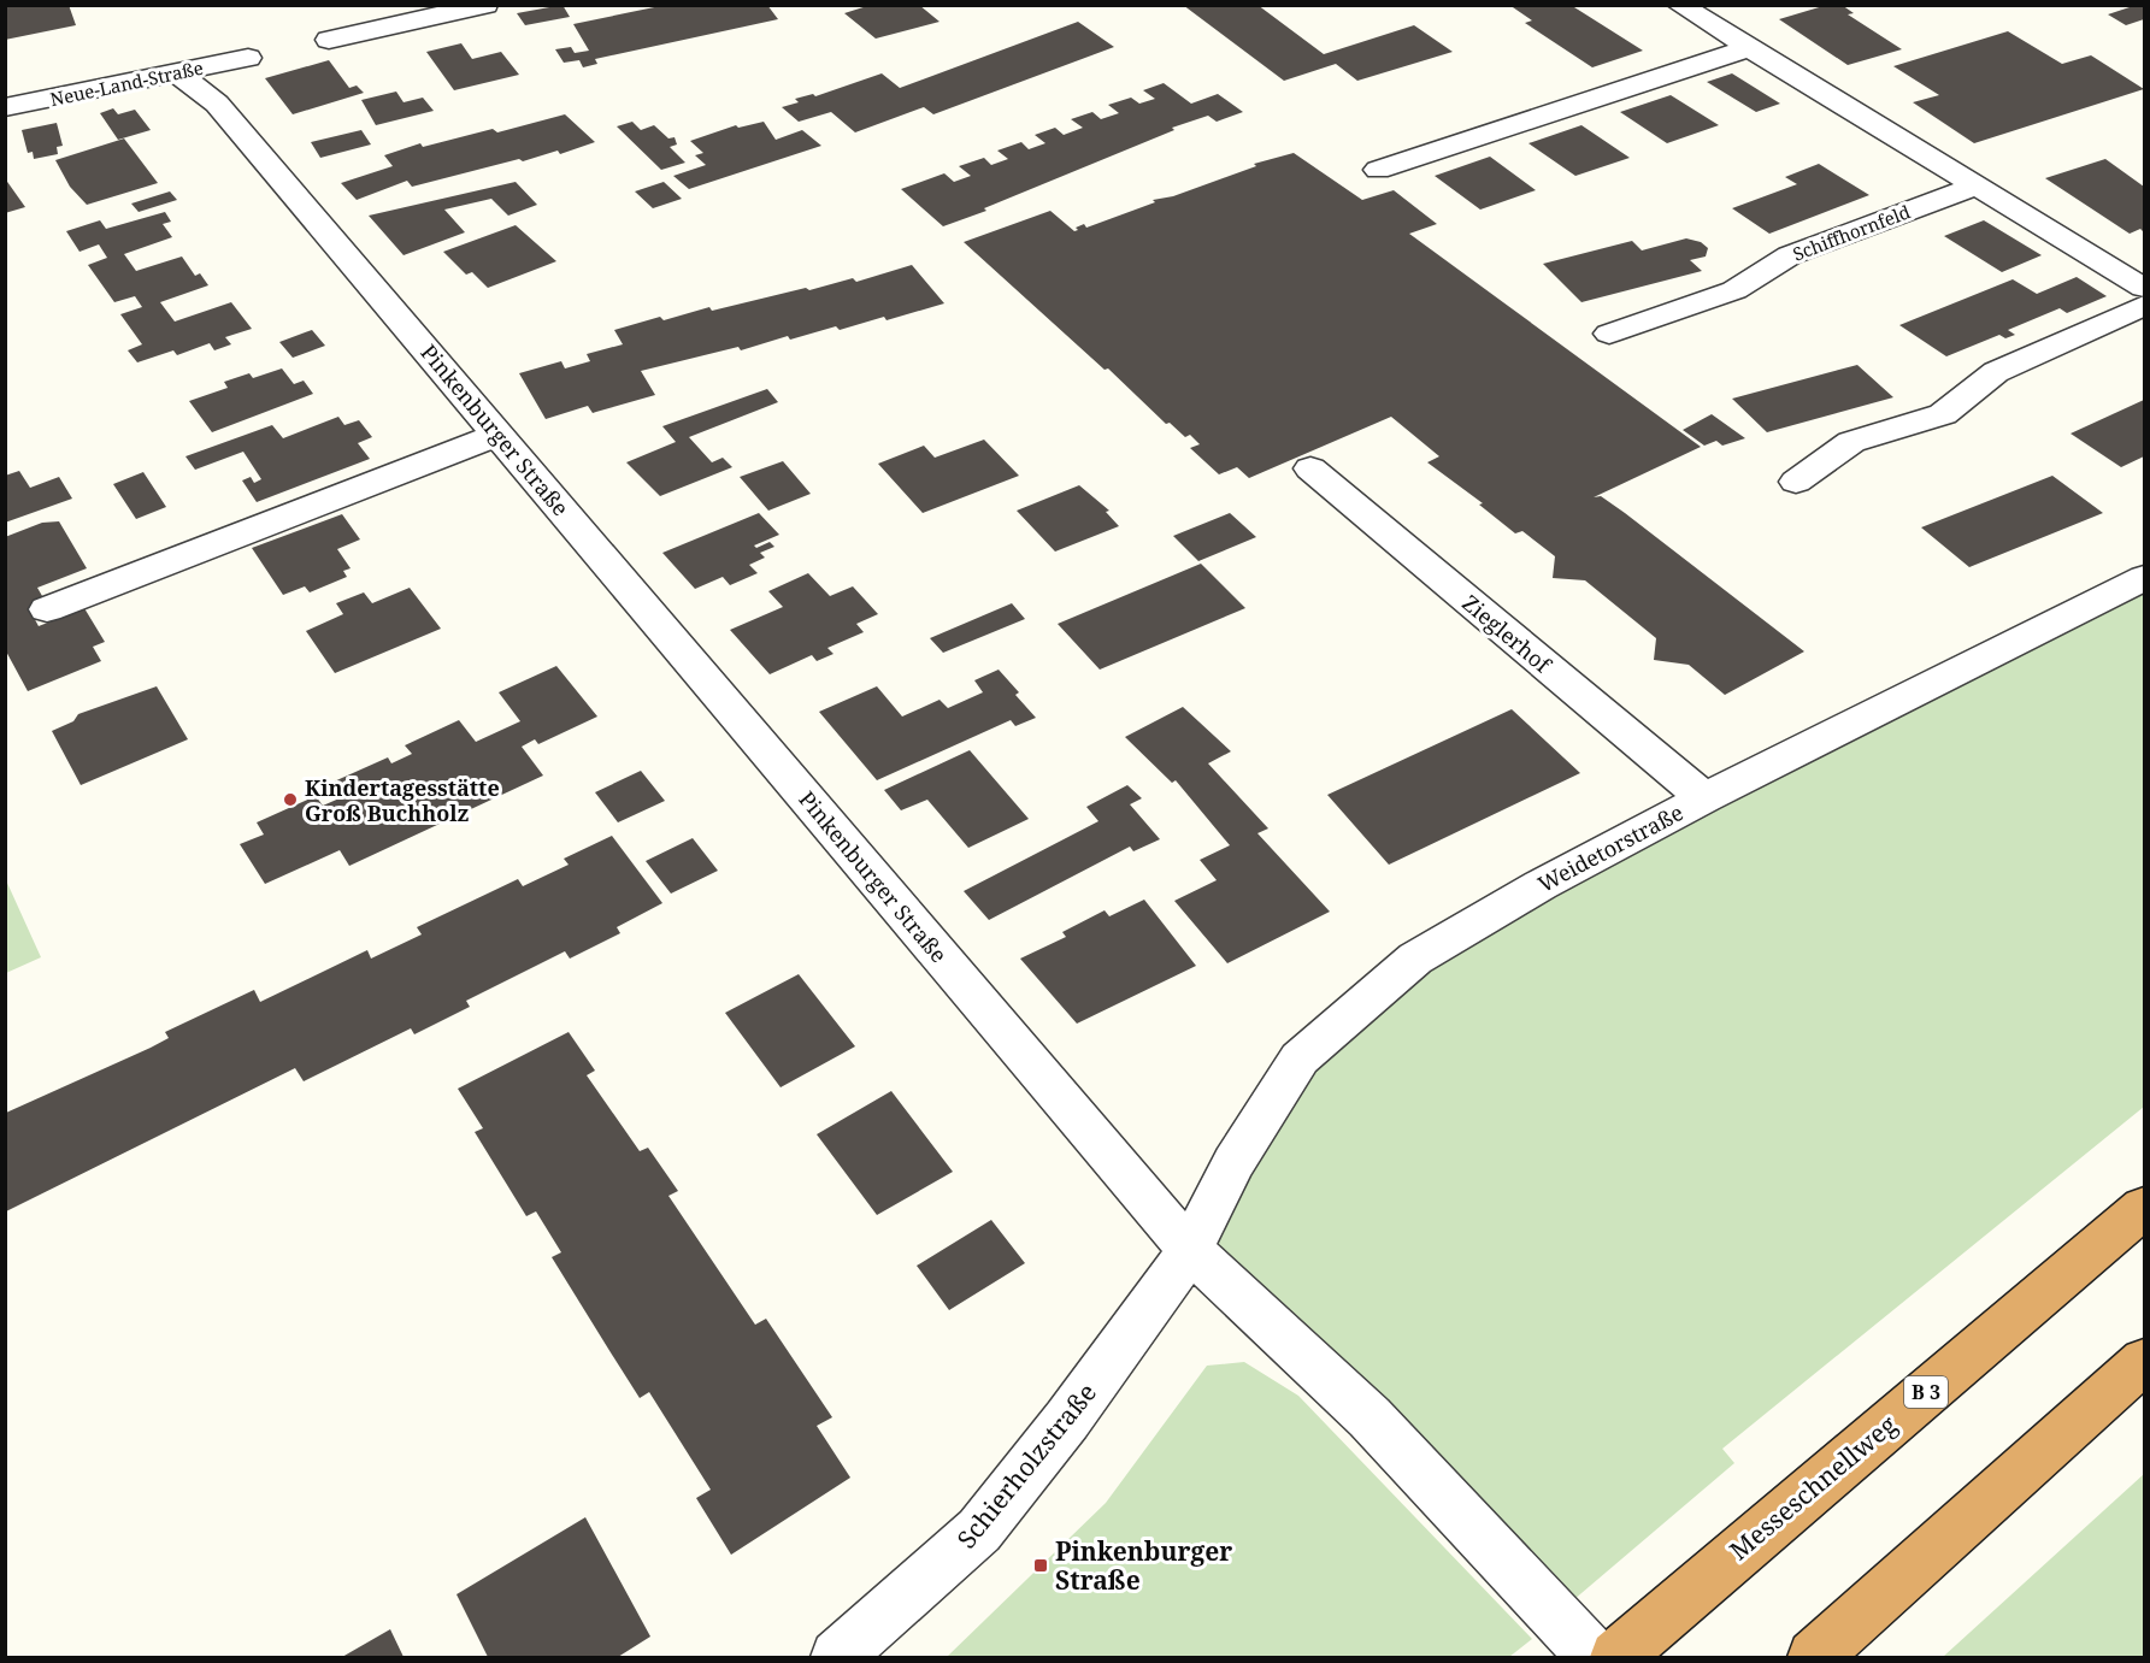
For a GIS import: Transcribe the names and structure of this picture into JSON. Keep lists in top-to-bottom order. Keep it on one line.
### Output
{"streets":{"highway":["B 3","Messeschnellweg"],"street":["Neue-Land-Straße","Schiffhornfeld","Pinkenburger Straße","Zieglerhof","Weidetorstraße","Schierholzstraße"]},"crossings":[["Neue-Land-Straße","Pinkenburger Straße"],["Pinkenburger Straße","Weidetorstraße"],["Pinkenburger Straße","Schierholzstraße"],["Zieglerhof","Weidetorstraße"],["Weidetorstraße","Schierholzstraße"]],"places":{"other":["Kindertagesstätte Groß Buchholz"],"transit":["Pinkenburger Straße"]}}
